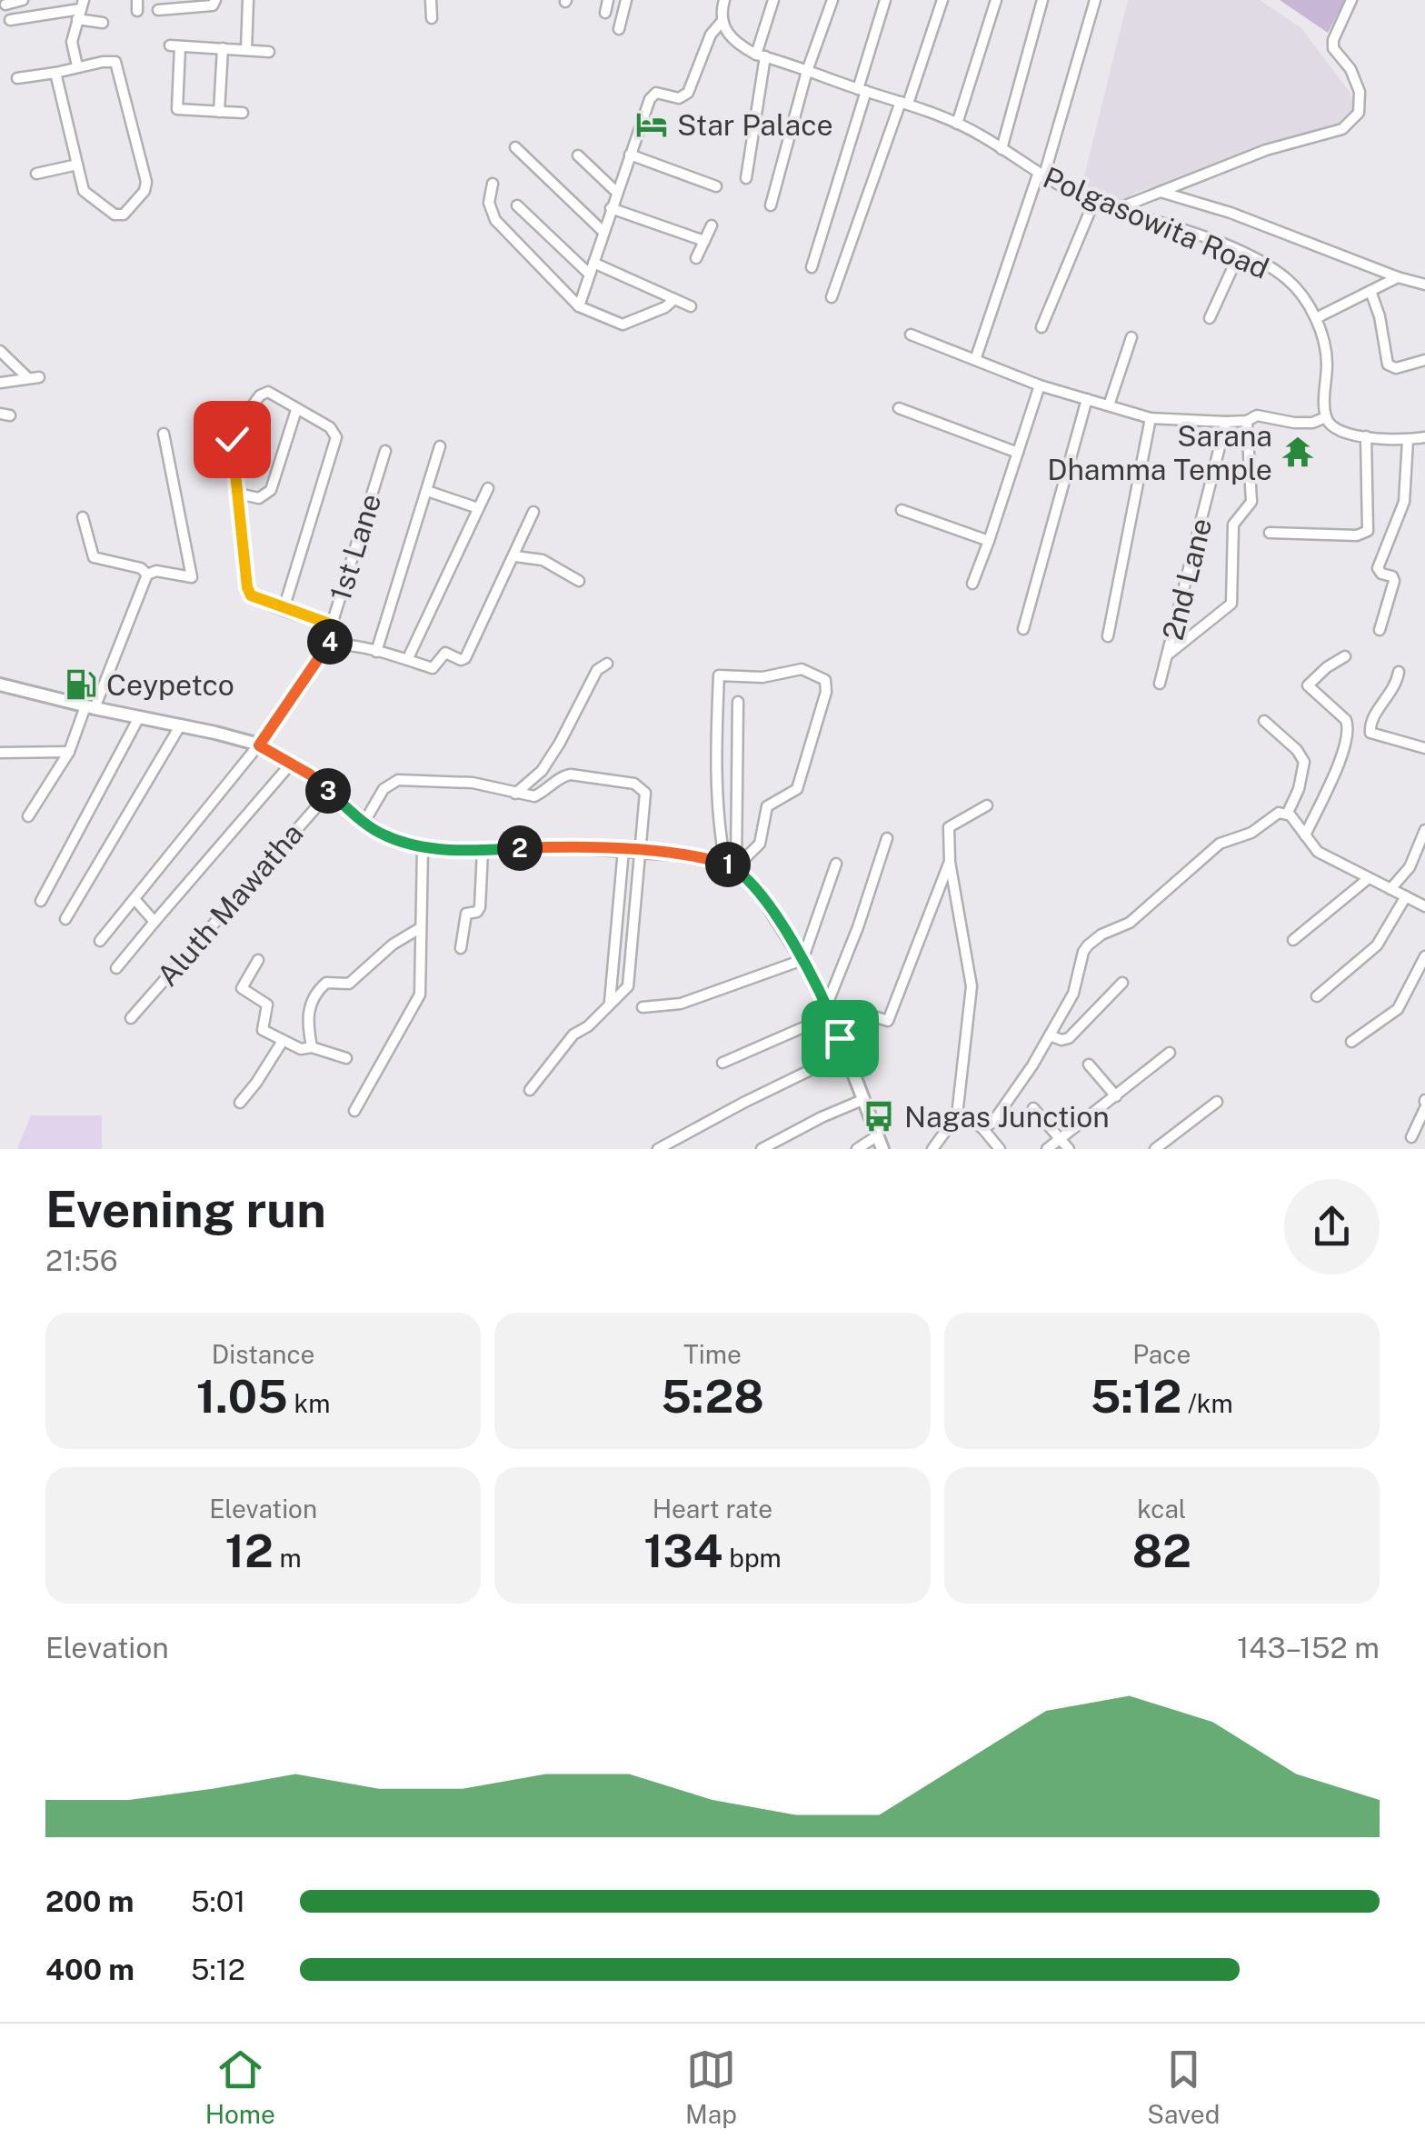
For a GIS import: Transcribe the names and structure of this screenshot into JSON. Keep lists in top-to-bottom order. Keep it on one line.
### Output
{"streets":{"street":["Polgasowita Road","1st Lane","2nd Lane","Aluth Mawatha"]},"places":{"hotel":["Star Palace"],"temple":["Sarana Dhamma Temple"],"fuel station":["Ceypetco"],"bus stop":["Nagas Junction"]},"page":{"pins":["4","3","2","1"],"heading":["Evening run","21:56"],"stats":[["Distance","1.05 km"],["Time","5:28"],["Pace","5:12 /km"],["Elevation","12 m"],["Heart rate","134 bpm"],["kcal","82"]],"chart":["Elevation","143–152 m"],"list":[{"name":"200 m","note":"5:01"},{"name":"400 m","note":"5:12"}],"tabs":["Home","Map","Saved"]}}
